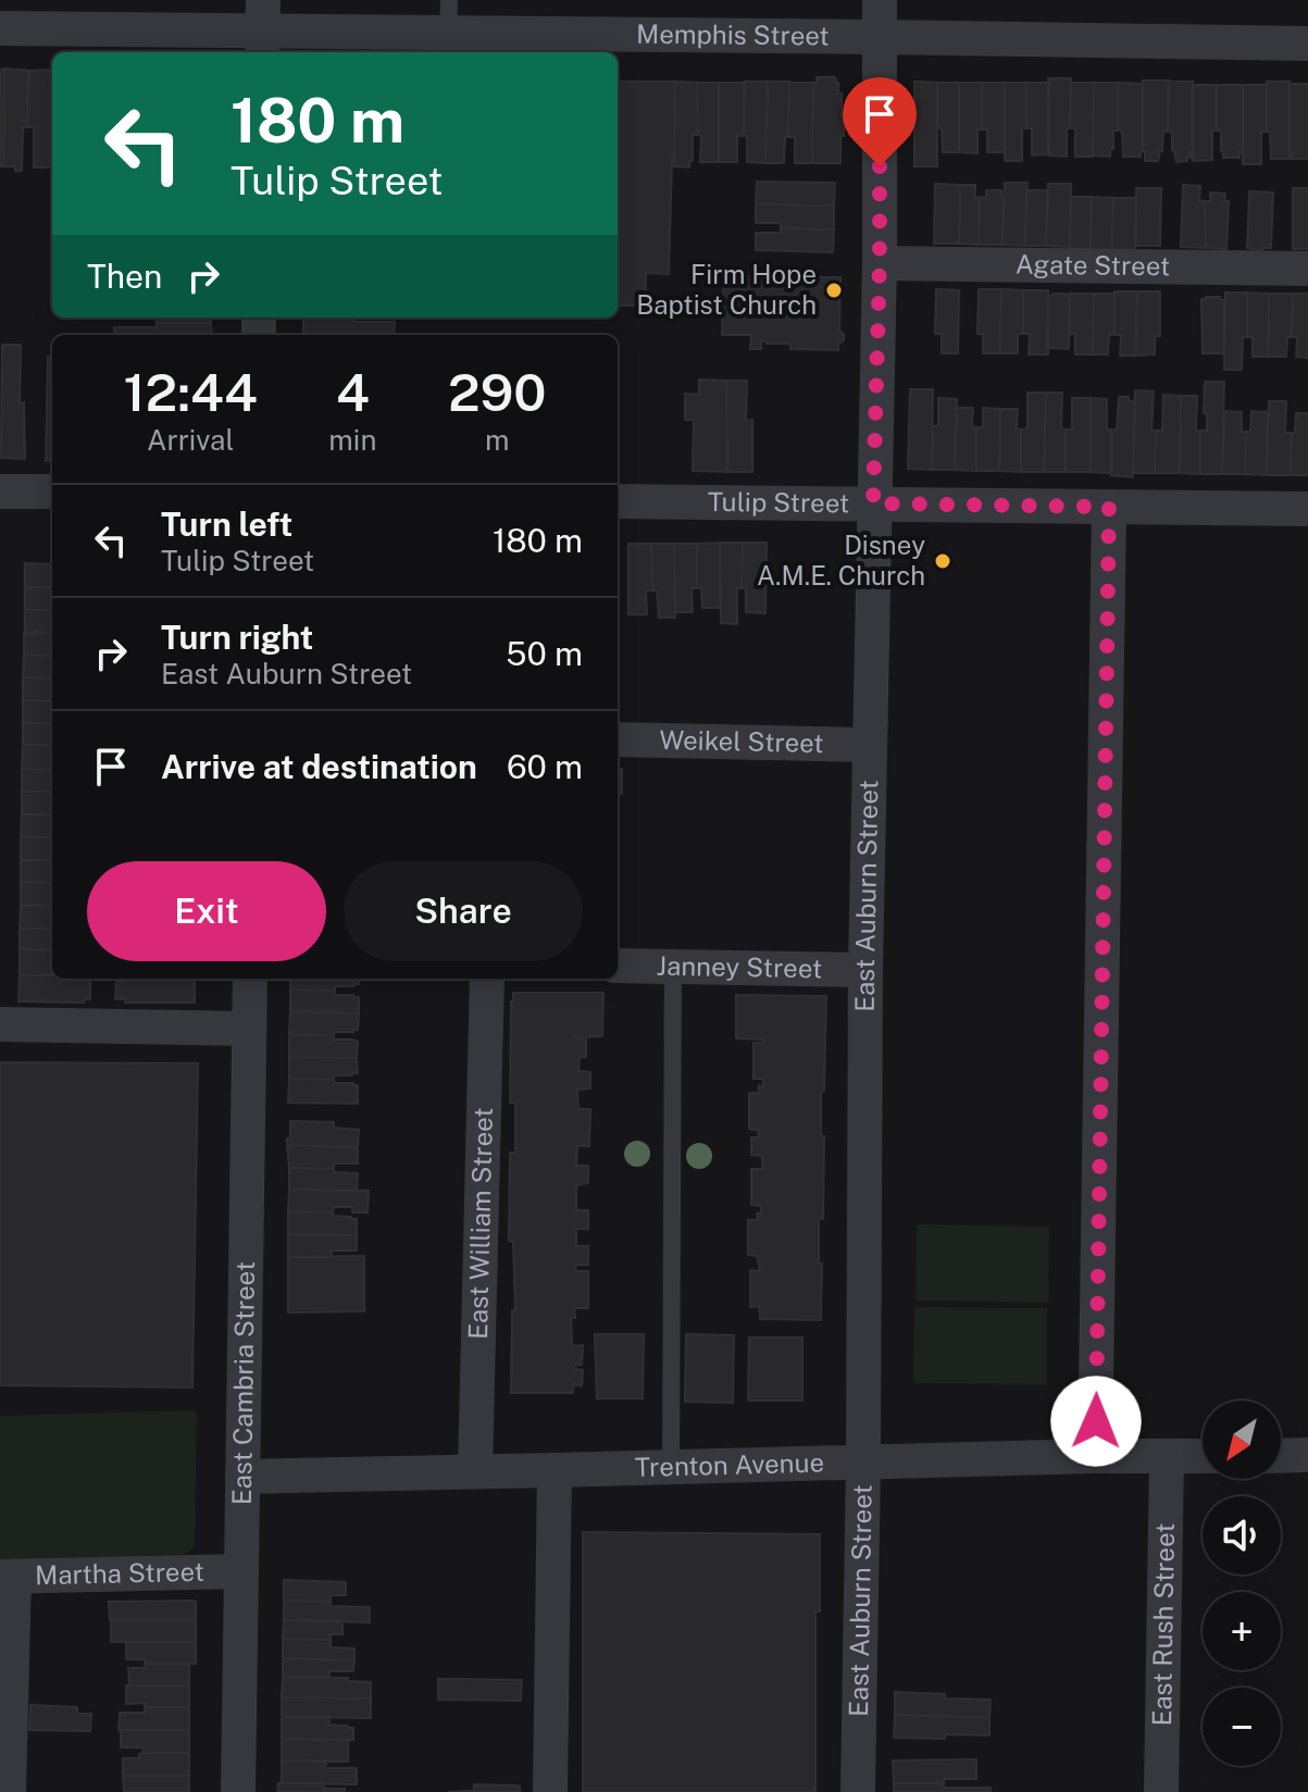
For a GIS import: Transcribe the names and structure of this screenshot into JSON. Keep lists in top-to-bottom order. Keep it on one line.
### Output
{"streets":{"street":["Memphis Street","Agate Street","Tulip Street","Weikel Street","East Auburn Street","Janney Street","East William Street","East Cambria Street","Trenton Avenue","Martha Street","East Rush Street"]},"crossings":[["Memphis Street","East Auburn Street"],["Agate Street","East Auburn Street"],["Tulip Street","East Auburn Street"],["Weikel Street","East Auburn Street"],["East Auburn Street","Janney Street"],["East Auburn Street","Trenton Avenue"],["East William Street","Trenton Avenue"],["East Cambria Street","Trenton Avenue"],["East Cambria Street","Martha Street"],["Trenton Avenue","East Rush Street"]],"places":["Firm Hope Baptist Church","Disney A.M.E. Church"],"north":"bottom left","page":{"turn":["180 m","Tulip Street"],"then":"Then","eta":["12:44","Arrival","4","min","290","m"],"list":[{"name":"Turn left","note":"Tulip Street","value":"180 m"},{"name":"Turn right","note":"East Auburn Street","value":"50 m"},{"name":"Arrive at destination","value":"60 m"}],"buttons":["Exit","Share"],"map_buttons":["+","−"]}}
